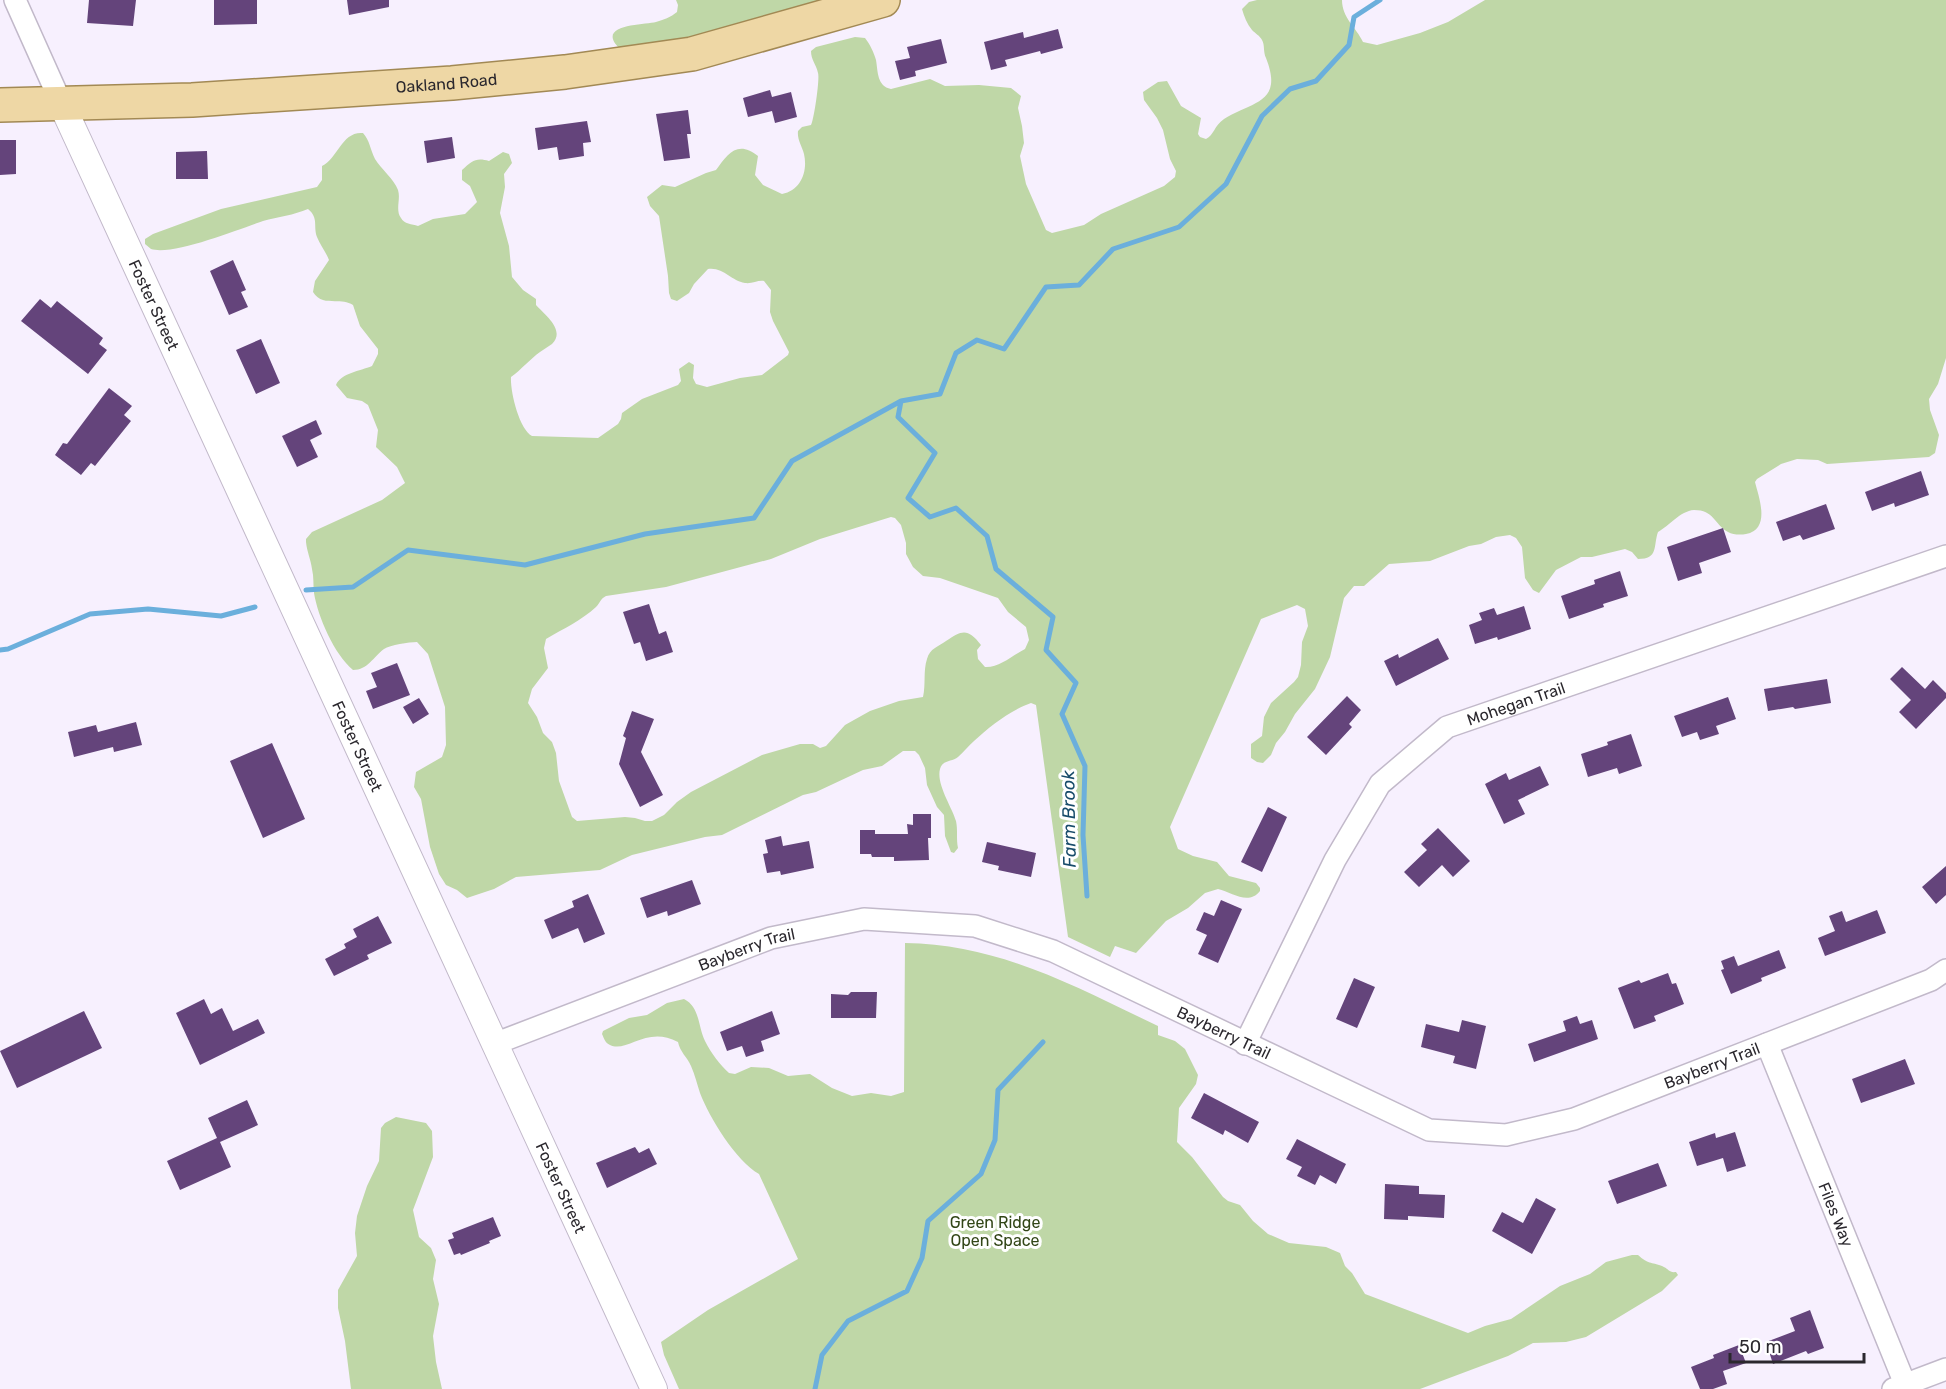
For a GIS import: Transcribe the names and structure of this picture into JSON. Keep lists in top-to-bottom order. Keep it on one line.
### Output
{"streets":{"main road":["Oakland Road"],"street":["Foster Street","Mohegan Trail","Bayberry Trail","Files Way"]},"crossings":[["Oakland Road","Foster Street"],["Foster Street","Bayberry Trail"],["Mohegan Trail","Bayberry Trail"],["Bayberry Trail","Files Way"]],"water":["Farm Brook"],"parks":["Green Ridge Open Space"],"scale_bar":"50 m"}
